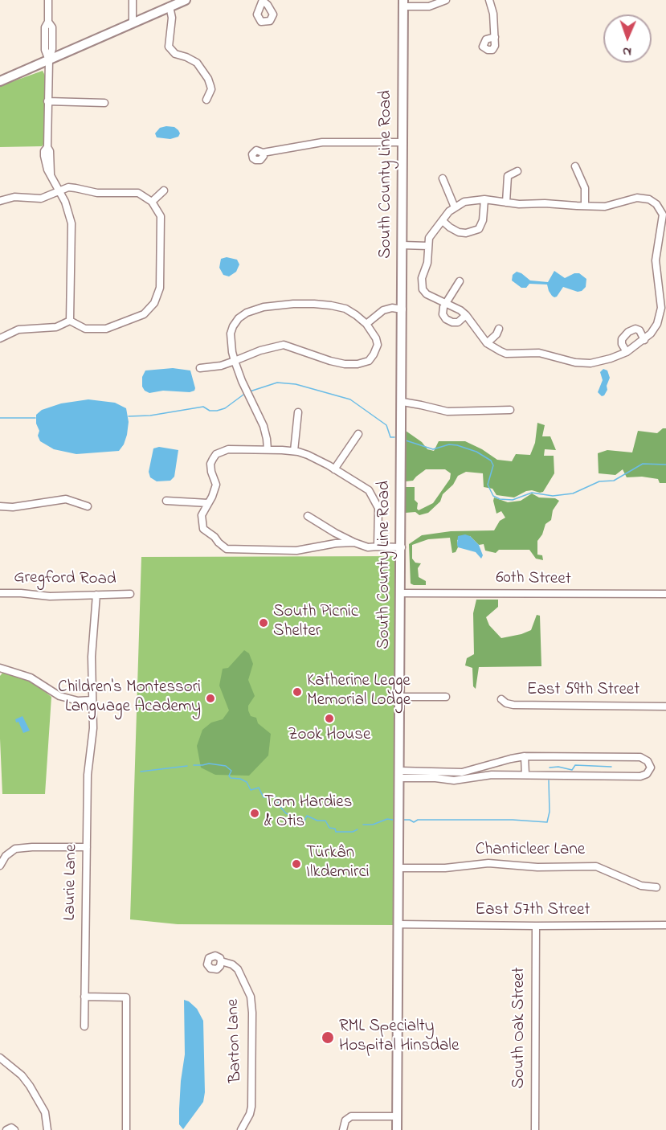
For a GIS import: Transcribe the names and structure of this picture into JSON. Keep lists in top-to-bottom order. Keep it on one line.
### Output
{"streets":{"main road":["South County Line Road"],"street":["Gregford Road","60th Street","East 59th Street","Chanticleer Lane","Laurie Lane","East 57th Street","South Oak Street","Barton Lane"]},"crossings":[["South County Line Road","60th Street"],["South County Line Road","Chanticleer Lane"],["South County Line Road","East 57th Street"],["Gregford Road","Laurie Lane"],["East 57th Street","South Oak Street"]],"places":["South Picnic Shelter","Katherine Legge Memorial Lodge","Children's Montessori Language Academy","Zook House","Tom Hardies & Otis","Türkân Ilkdemirci","RML Specialty Hospital Hinsdale"],"north":"bottom"}
